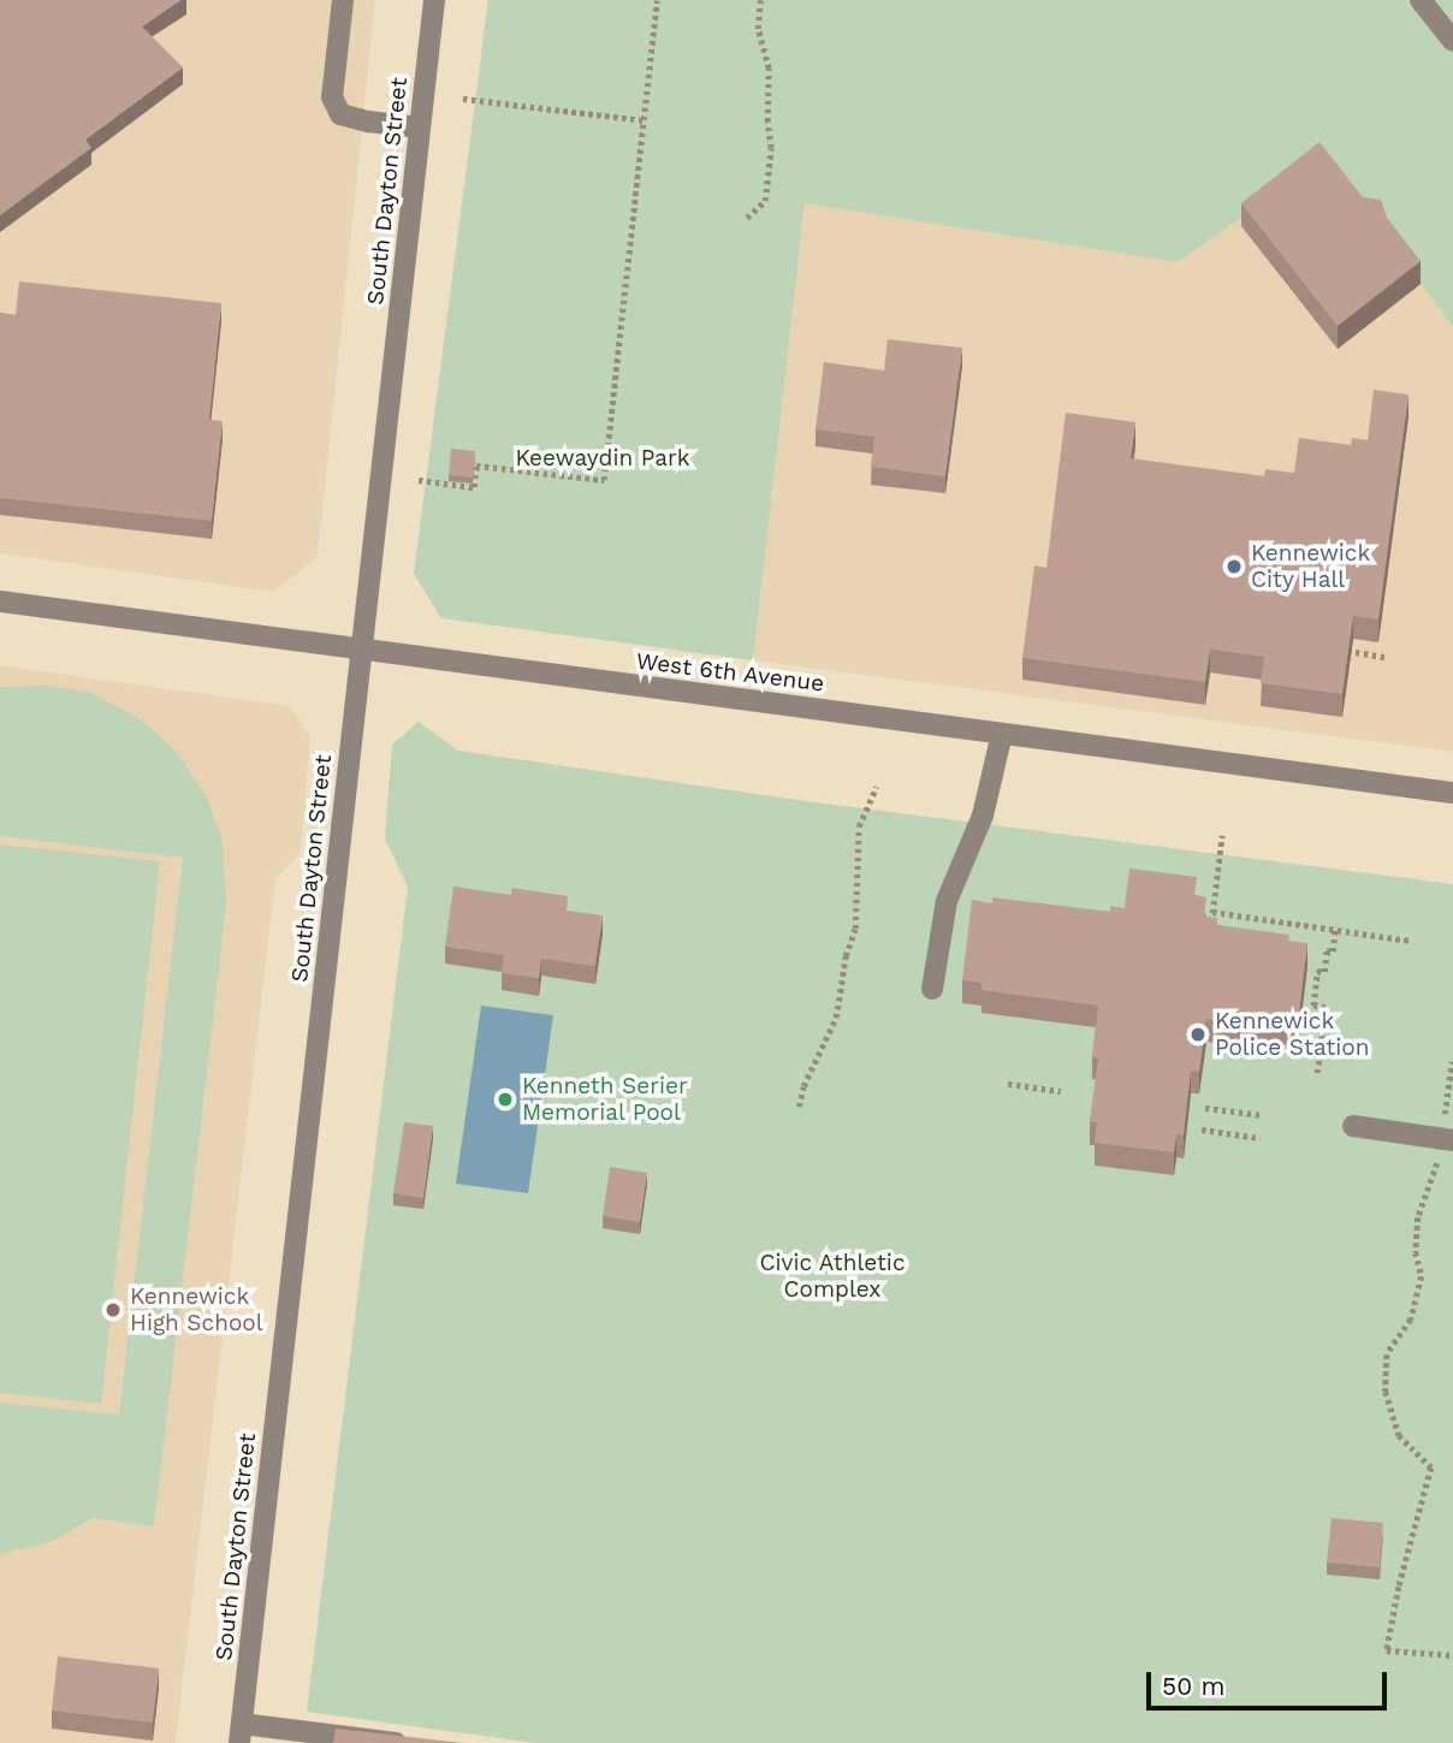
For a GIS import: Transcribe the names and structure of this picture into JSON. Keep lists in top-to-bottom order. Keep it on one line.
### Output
{"streets":{"street":["South Dayton Street","West 6th Avenue"]},"crossings":[["South Dayton Street","West 6th Avenue"]],"parks":["Keewaydin Park","Civic Athletic Complex"],"places":["Kennewick City Hall","Kennewick Police Station","Kenneth Serier Memorial Pool","Kennewick High School"],"scale_bar":"50 m"}
